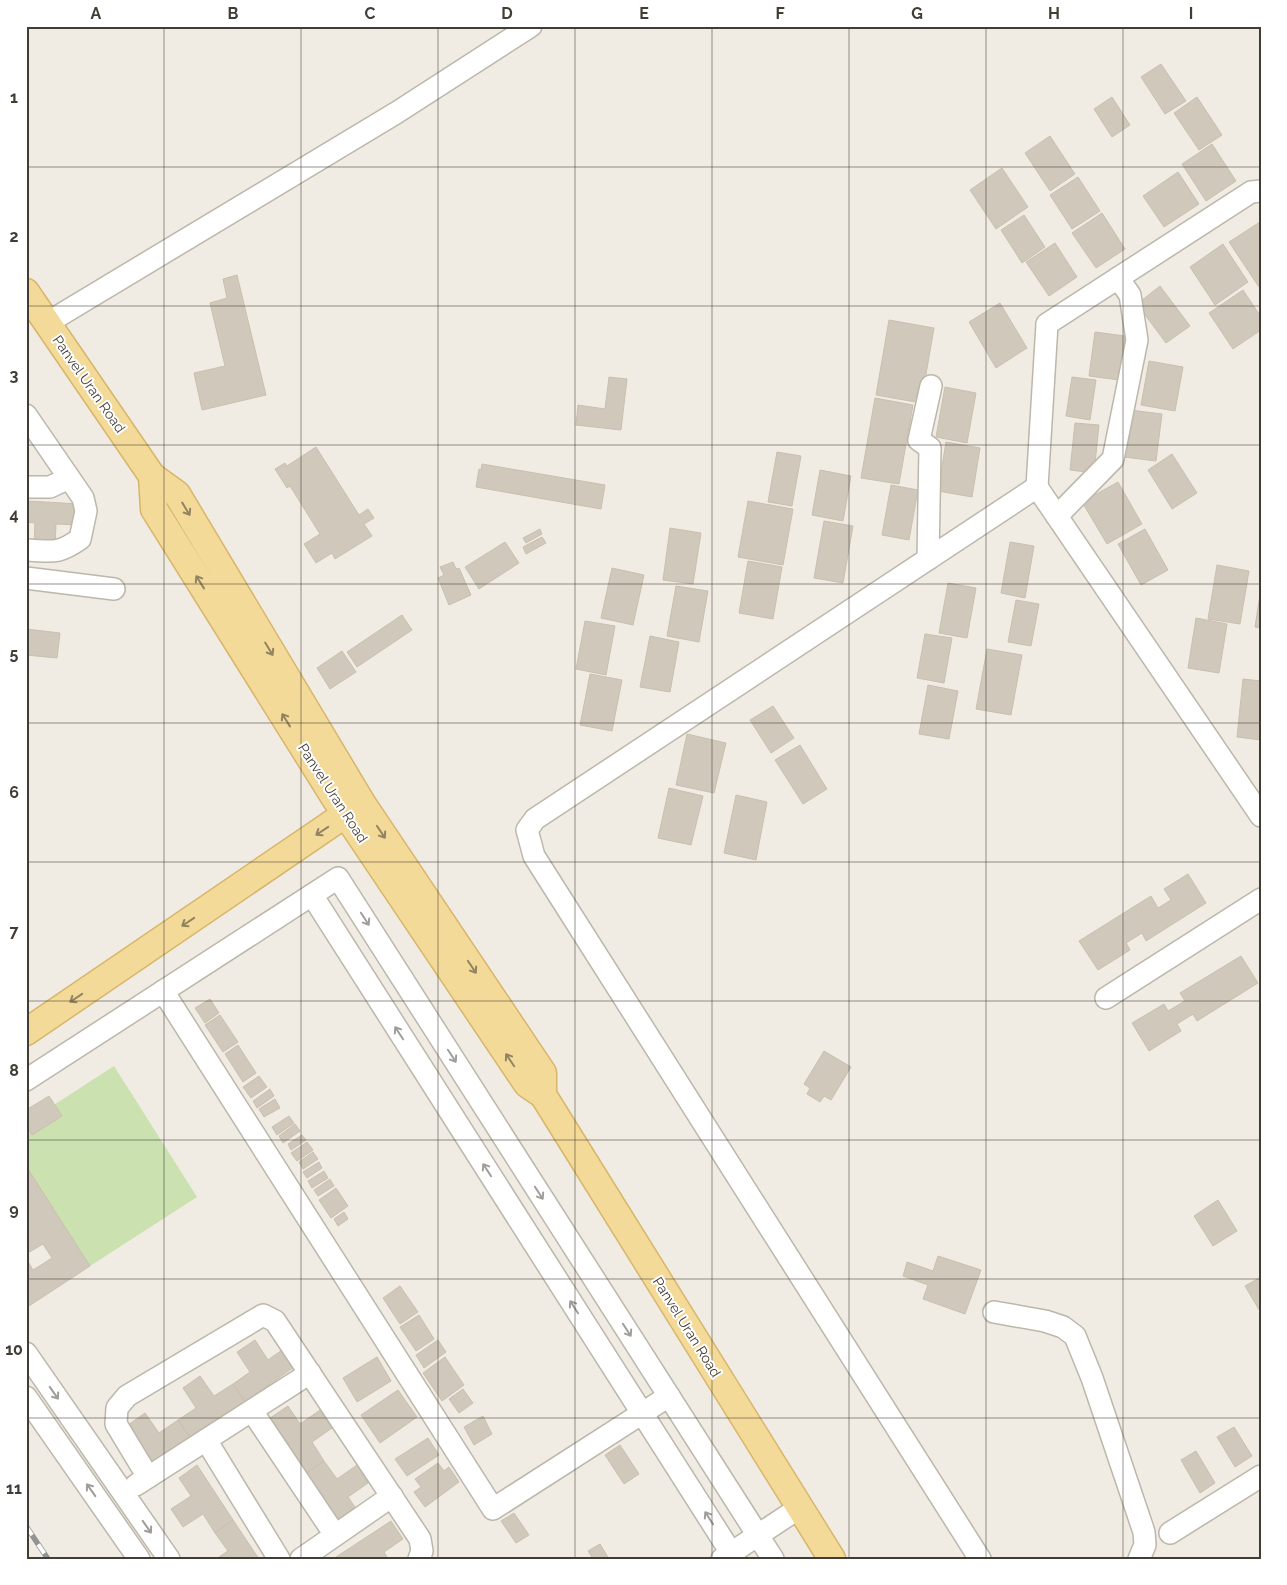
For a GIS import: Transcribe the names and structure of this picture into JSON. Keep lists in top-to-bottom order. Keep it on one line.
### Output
{"streets":{"main road":["Panvel Uran Road"]},"grid":{"columns":["A","B","C","D","E","F","G","H","I"],"rows":["1","2","3","4","5","6","7","8","9","10","11"]}}
